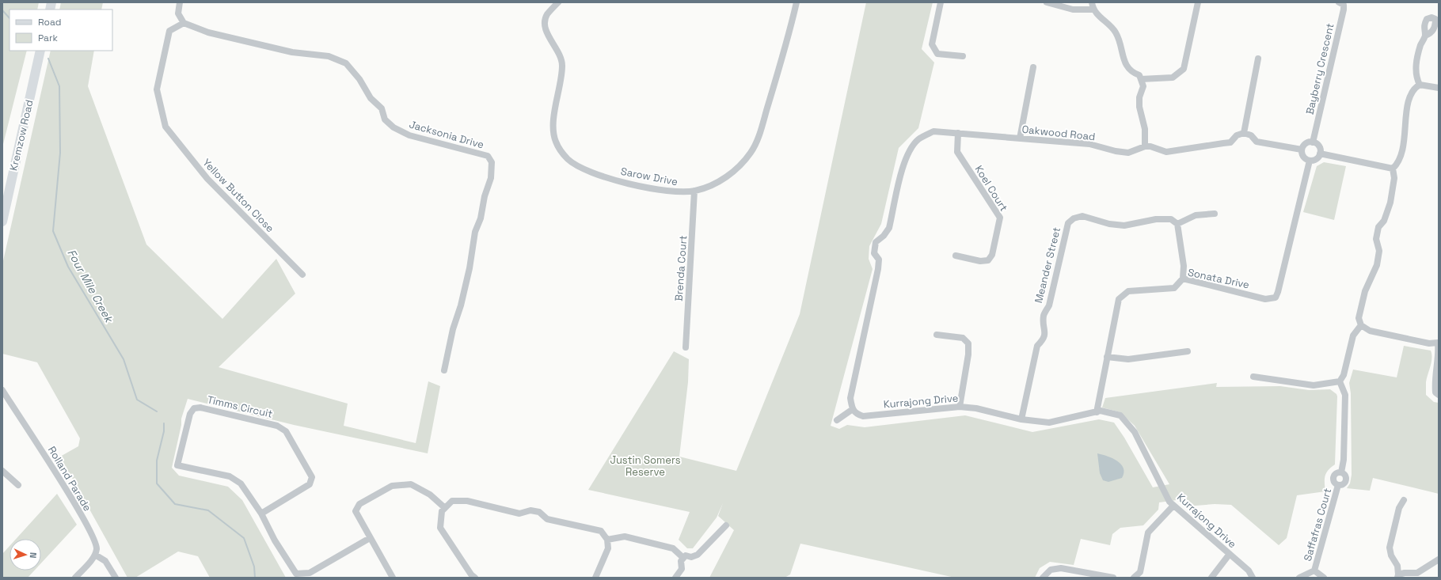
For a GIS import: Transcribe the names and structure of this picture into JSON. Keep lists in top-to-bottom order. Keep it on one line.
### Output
{"streets":{"street":["Bayberry Crescent","Oakwood Road","Jacksonia Drive","Kremzow Road","Sarow Drive","Koel Court","Yellow Button Close","Meander Street","Brenda Court","Sonata Drive","Kurrajong Drive","Timms Circuit","Rolland Parade","Saffafras Court"]},"crossings":[["Bayberry Crescent","Sonata Drive"],["Oakwood Road","Koel Court"],["Oakwood Road","Kurrajong Drive"],["Jacksonia Drive","Yellow Button Close"],["Sarow Drive","Brenda Court"],["Meander Street","Kurrajong Drive"],["Sonata Drive","Kurrajong Drive"]],"water":["Four Mile Creek"],"parks":["Justin Somers Reserve"],"legend":["Road","Park"],"north":"right"}
